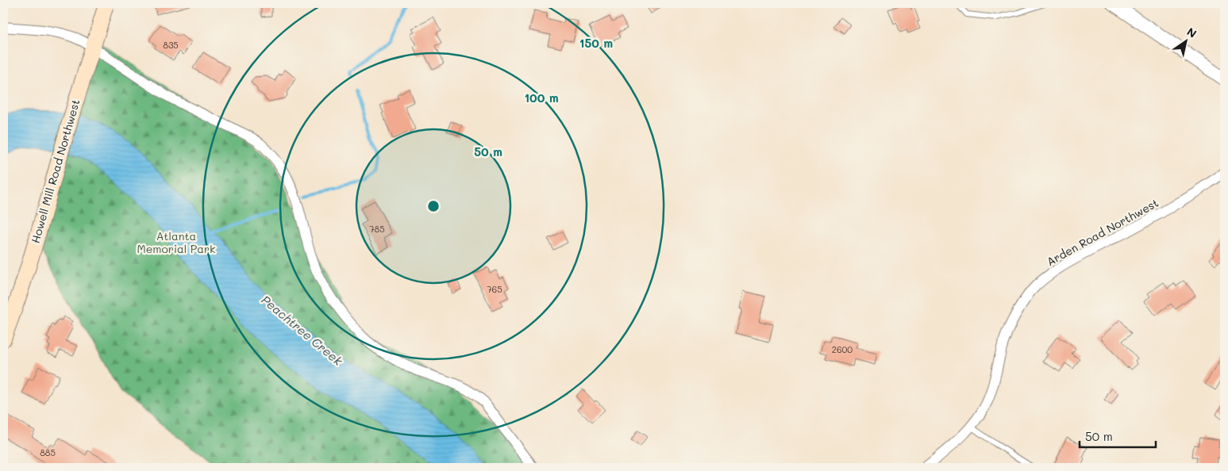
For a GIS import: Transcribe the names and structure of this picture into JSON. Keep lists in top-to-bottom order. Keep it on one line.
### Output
{"streets":{"main road":["Howell Mill Road Northwest"],"street":["Arden Road Northwest"]},"water":["Peachtree Creek"],"parks":["Atlanta Memorial Park"],"house_numbers":["835","785","765","2600","885"],"scale_bar":"50 m","north":"top right","rings":["150 m","100 m","50 m"]}
